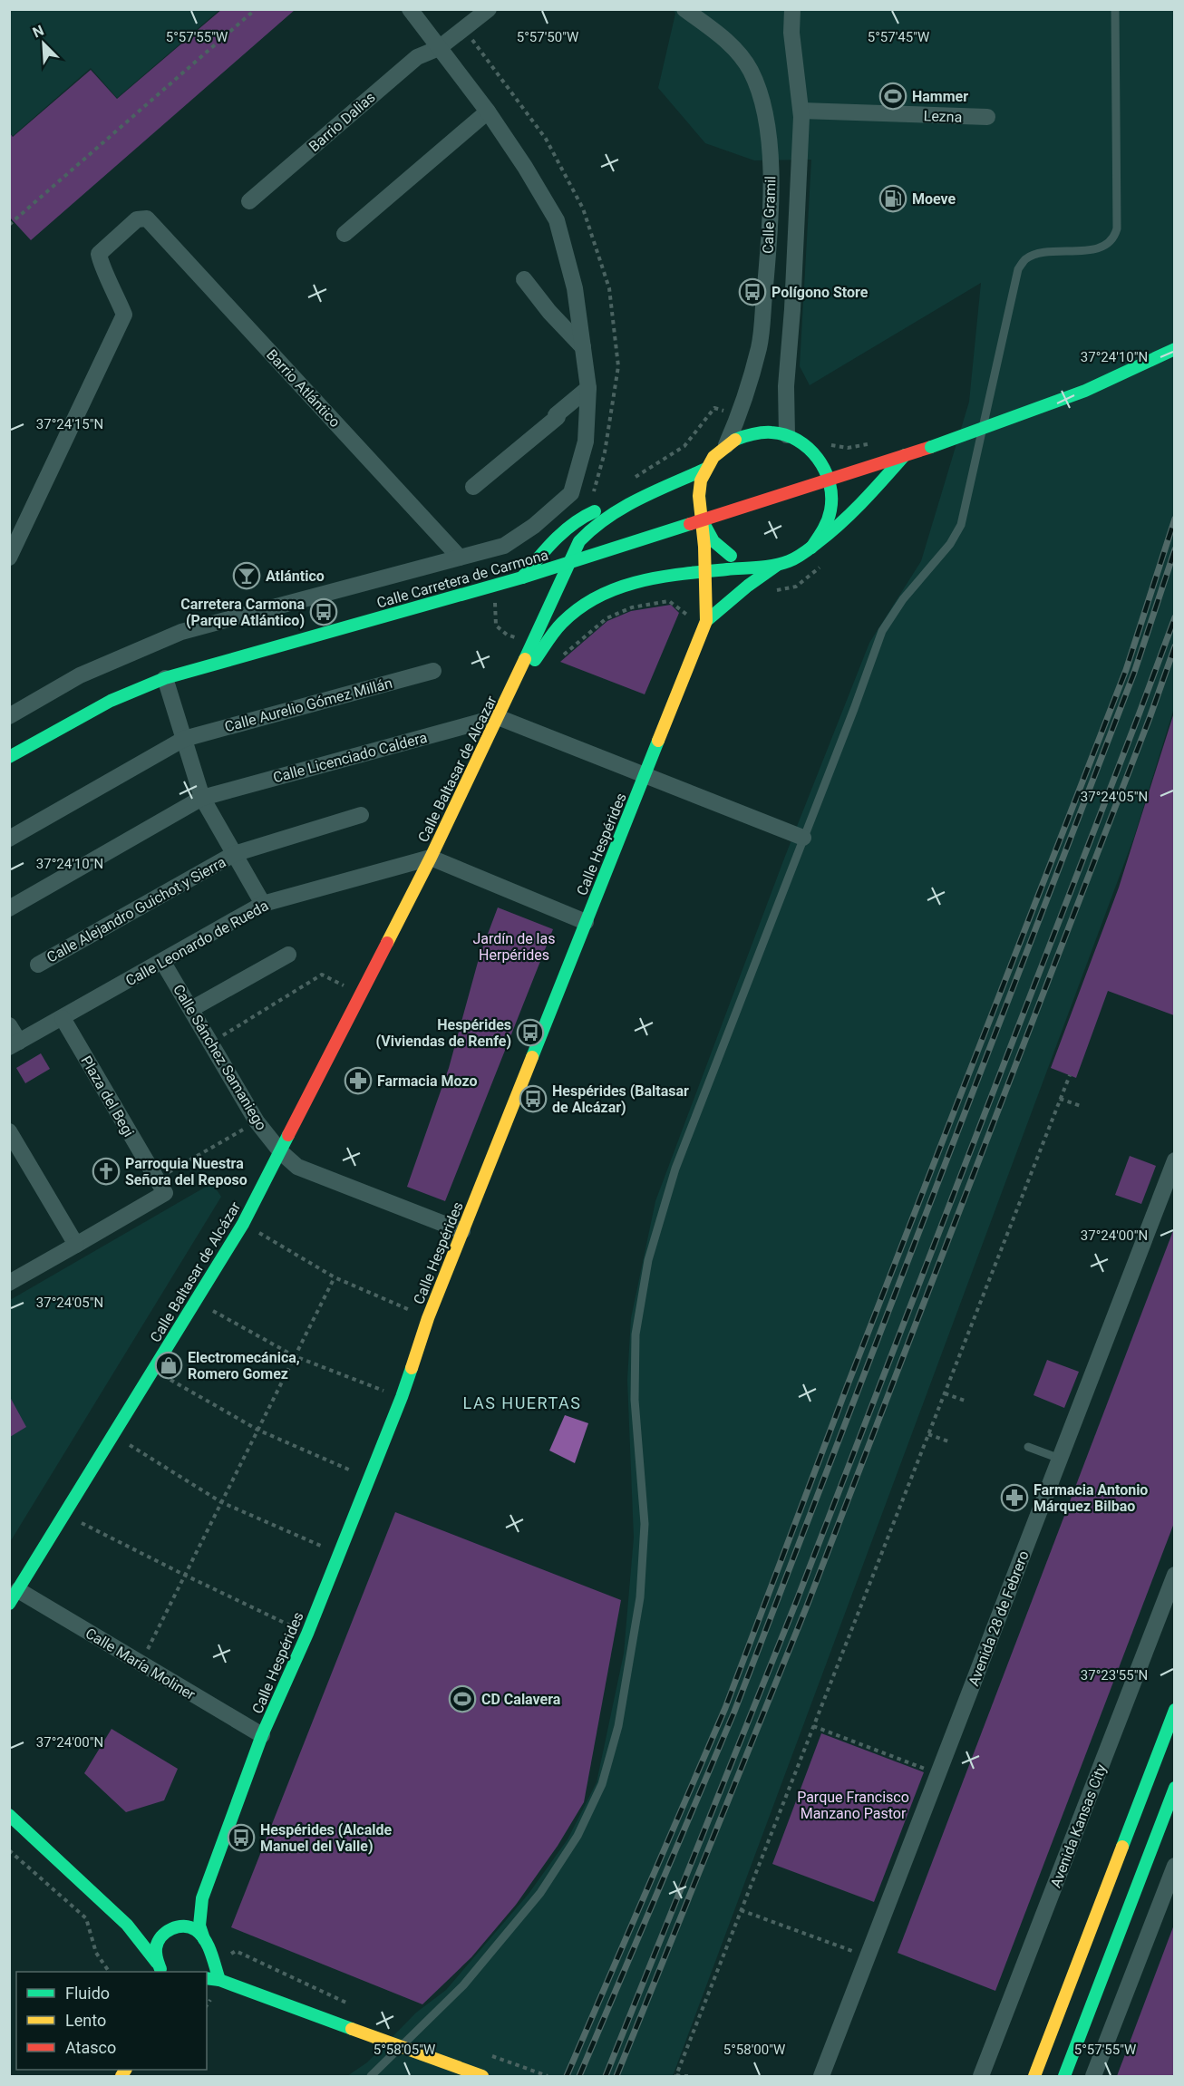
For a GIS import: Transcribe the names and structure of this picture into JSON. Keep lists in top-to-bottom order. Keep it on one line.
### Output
{"streets":{"main road":["Calle Carretera de Carmona","Calle Baltasar de Alcazar","Calle Hespérides","Calle Baltasar de Alcázar"],"street":["Lezna","Barrio Dalias","Calle Gramil","Barrio Atlántico","Calle Aurelio Gómez Millán","Calle Licenciado Caldera","Calle Alejandro Guichot y Sierra","Calle Leonardo de Rueda","Calle Sánchez Samaniego","Plaza del Begi","Avenida 28 de Febrero","Calle María Moliner","Avenida Kansas City"]},"crossings":[["Lezna","Calle Gramil"],["Calle Licenciado Caldera","Calle Baltasar de Alcazar"],["Calle Baltasar de Alcazar","Calle Leonardo de Rueda"],["Calle Baltasar de Alcazar","Calle Baltasar de Alcázar"],["Calle Hespérides","Calle Sánchez Samaniego"],["Calle Hespérides","Calle María Moliner"],["Calle Leonardo de Rueda","Calle Sánchez Samaniego"],["Calle Leonardo de Rueda","Plaza del Begi"],["Calle Leonardo de Rueda","Calle Baltasar de Alcázar"],["Calle Sánchez Samaniego","Calle Baltasar de Alcázar"],["Calle Baltasar de Alcázar","Calle María Moliner"]],"districts":["LAS HUERTAS"],"parks":["Jardín de las Herpérides","Parque Francisco Manzano Pastor"],"places":{"sports":["Hammer","CD Calavera"],"fuel station":["Moeve"],"bus stop":["Polígono Store","Carretera Carmona (Parque Atlántico)","Hespérides (Viviendas de Renfe)","Hespérides (Baltasar de Alcázar)","Hespérides (Alcalde Manuel del Valle)"],"bar":["Atlántico"],"pharmacy":["Farmacia Mozo","Farmacia Antonio Márquez Bilbao"],"church":["Parroquia Nuestra Señora del Reposo"],"shop":["Electromecánica, Romero Gomez"]},"legend":["Fluido","Lento","Atasco"],"north":"top left","coordinates":["5°57'55\"W","5°57'50\"W","5°57'45\"W","37°24'10\"N","37°24'15\"N","37°24'05\"N","37°24'00\"N","37°23'55\"N","5°58'05\"W","5°58'00\"W"]}
